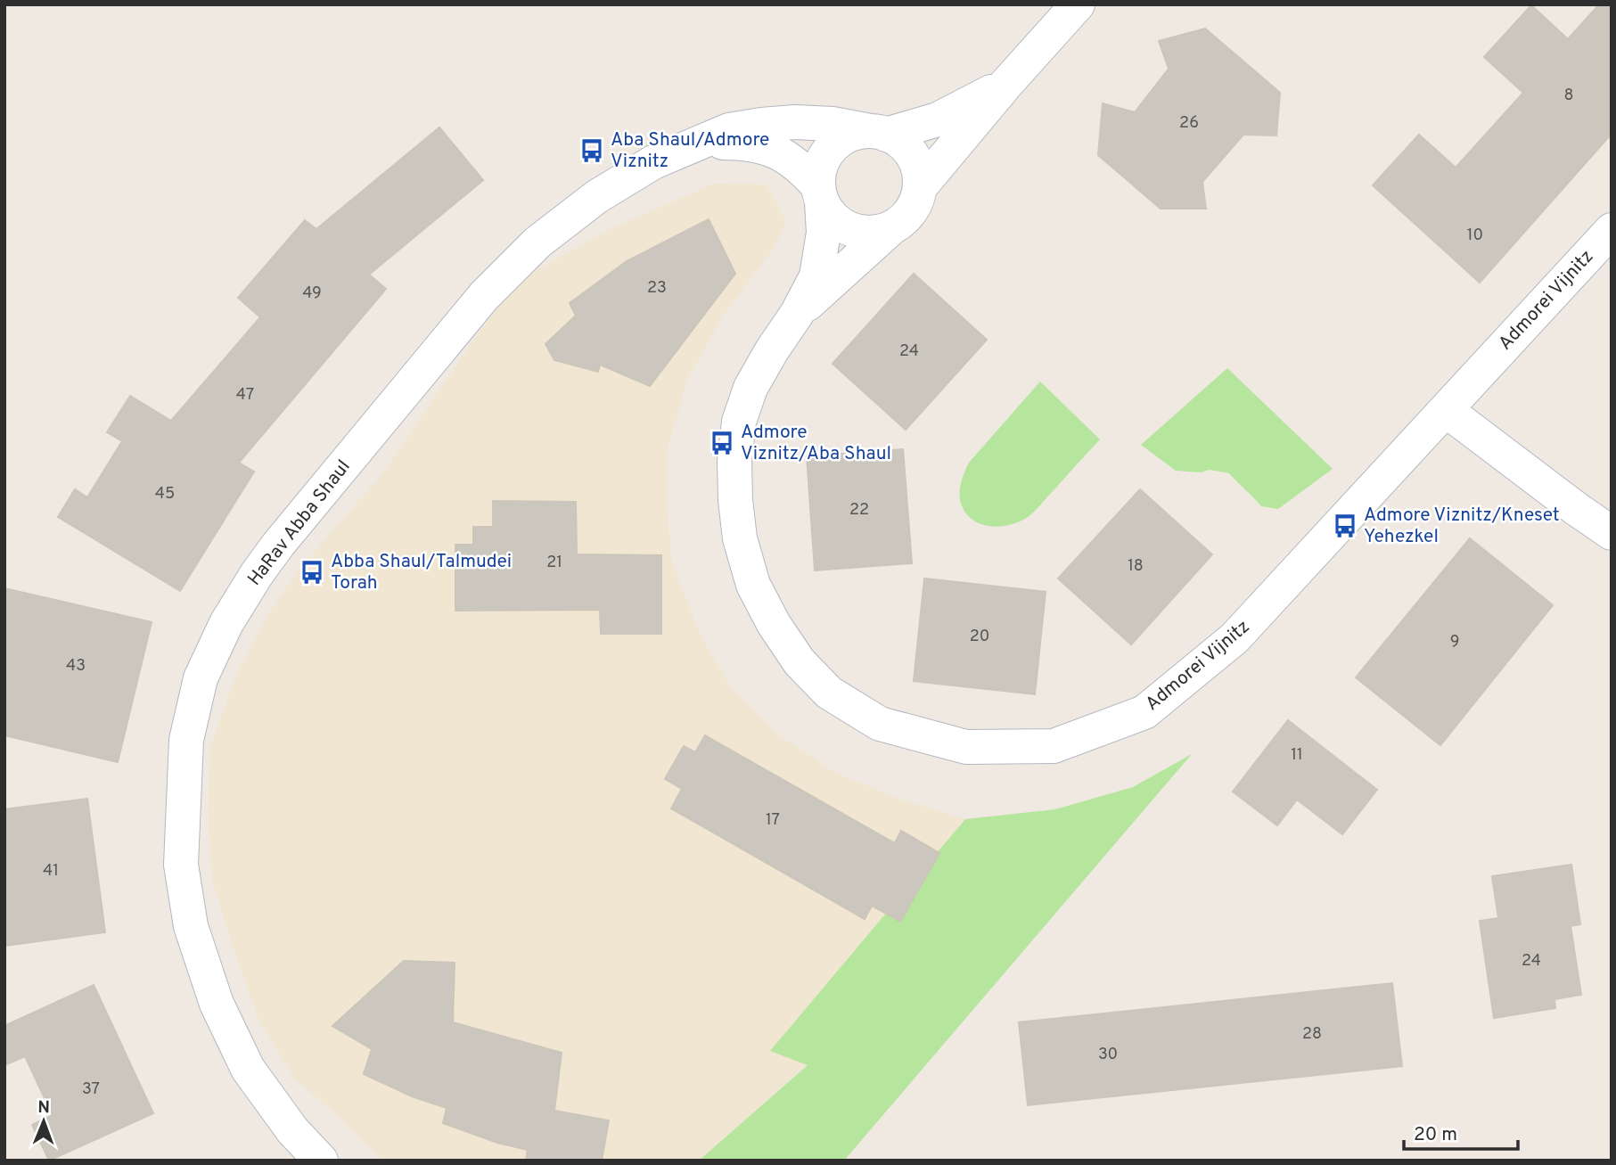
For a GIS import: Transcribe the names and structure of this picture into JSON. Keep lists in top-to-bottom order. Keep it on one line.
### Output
{"streets":{"street":["Admorei Vijnitz","HaRav Abba Shaul"]},"crossings":[["Admorei Vijnitz","HaRav Abba Shaul"]],"places":{"bus stop":["Aba Shaul/Admore Viznitz","Admore Viznitz/Aba Shaul","Admore Viznitz/Kneset Yehezkel","Abba Shaul/Talmudei Torah"]},"house_numbers":["8","26","10","23","49","24","47","45","22","21","18","20","9","43","11","17","41","24","28","30","37"],"scale_bar":"20 m","north":"top"}
